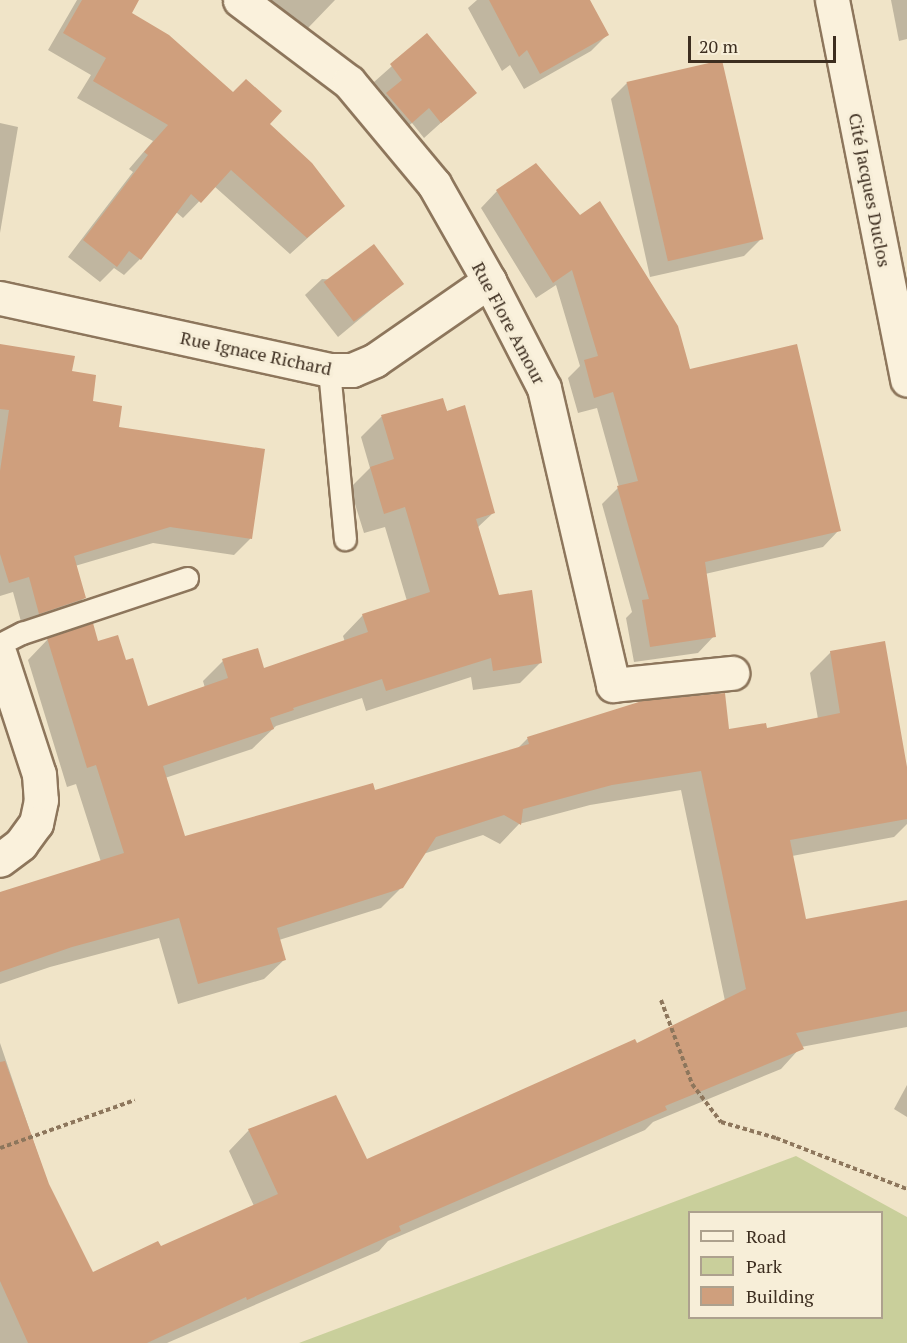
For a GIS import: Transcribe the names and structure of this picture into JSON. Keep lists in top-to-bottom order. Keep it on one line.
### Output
{"streets":{"street":["Cité Jacques Duclos","Rue Flore Amour","Rue Ignace Richard"]},"crossings":[["Rue Flore Amour","Rue Ignace Richard"]],"legend":["Road","Park","Building"],"scale_bar":"20 m"}
